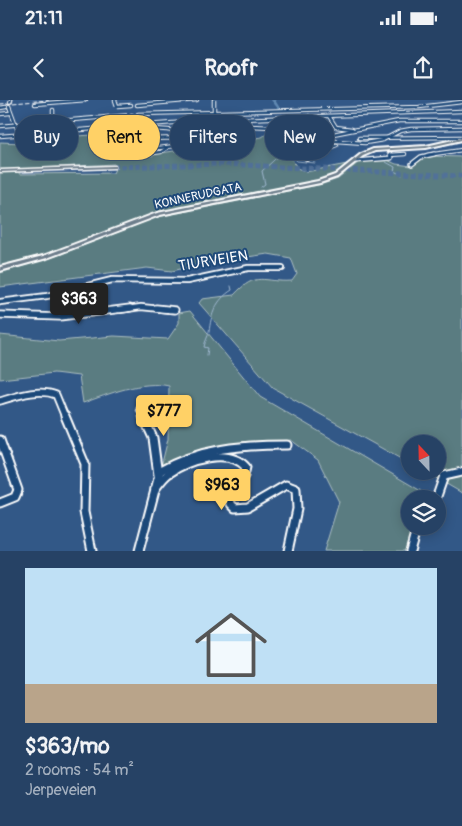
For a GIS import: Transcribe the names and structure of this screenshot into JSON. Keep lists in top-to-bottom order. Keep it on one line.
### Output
{"streets":{"main road":["KONNERUDGATA"],"street":["TIURVEIEN"]},"north":"top","page":{"status":"21:11","header":"Roofr","chip":["Buy","Rent","Filters","New"],"price":["$363","$777","$963"],"list":[{"name":"$363/mo","note":"2 rooms · 54 m² · Jerpeveien"}]}}
